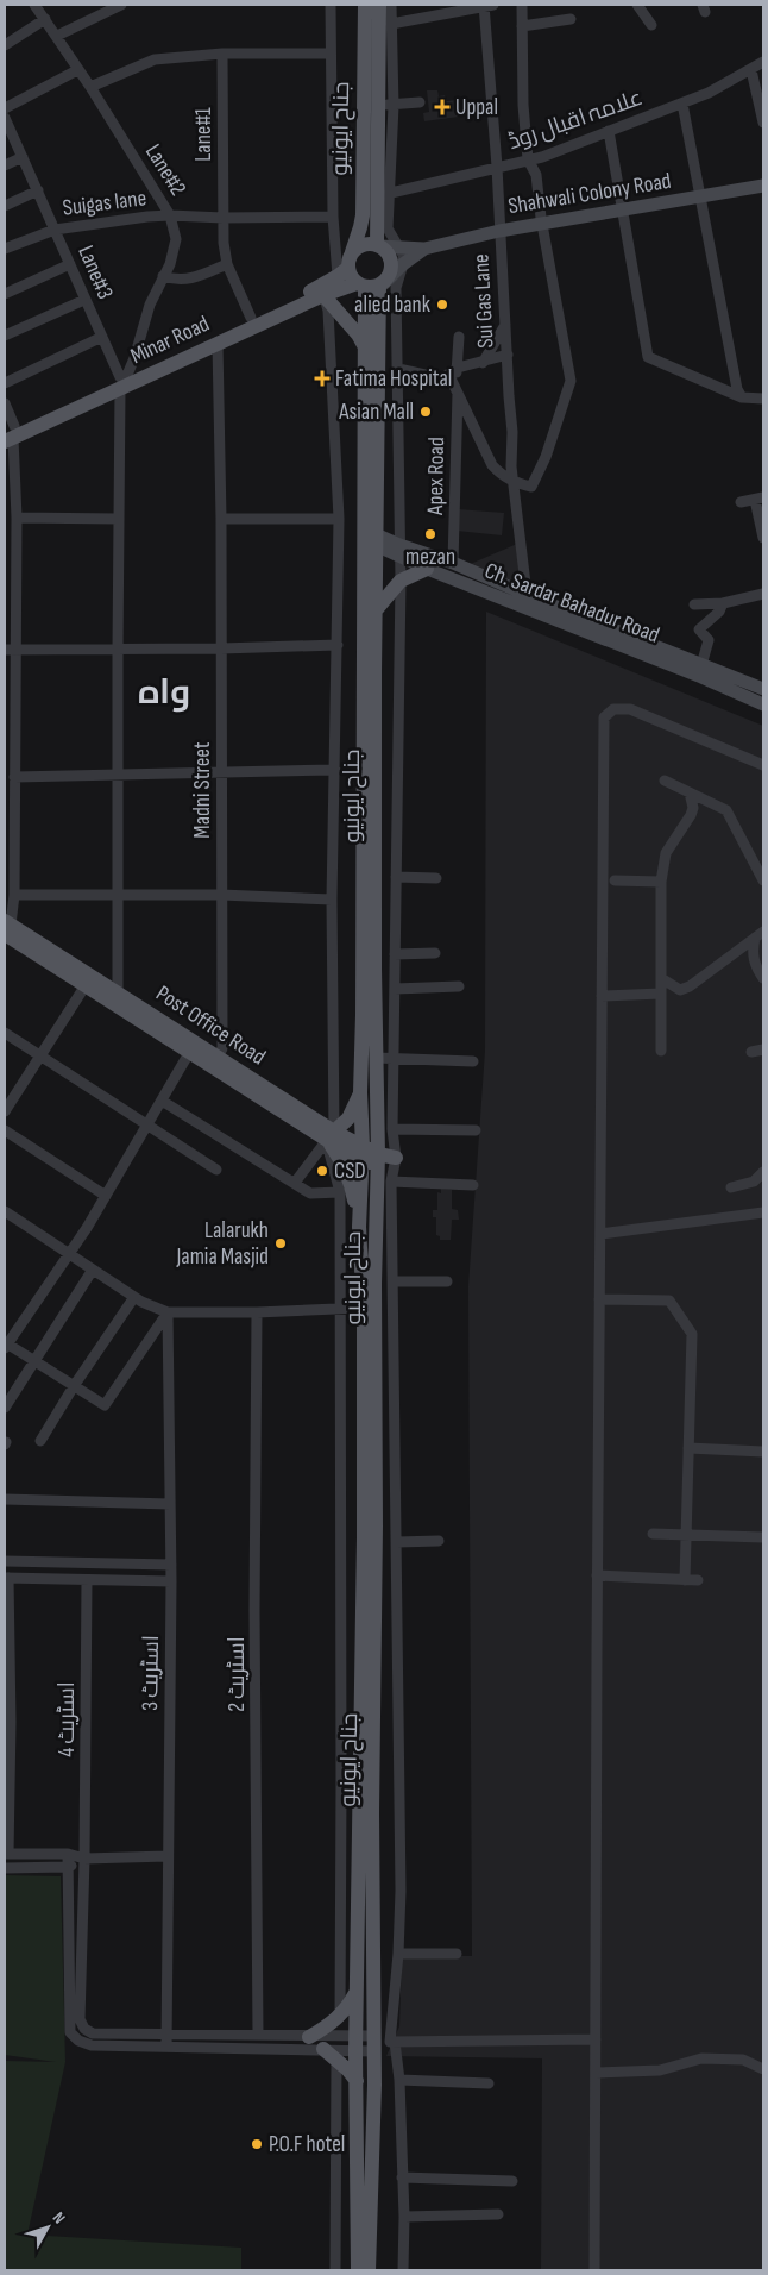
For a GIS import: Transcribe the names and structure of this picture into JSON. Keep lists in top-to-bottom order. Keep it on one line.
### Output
{"streets":{"main road":["جناح ایونیو","Shahwali Colony Road","Minar Road","Ch. Sardar Bahadur Road","Post Office Road"],"street":["علامہ اقبال روڈ","Lane#1","Lane#2","Suigas lane","Lane#3","Sui Gas Lane","Apex Road","Madni Street","اسٹریٹ 3","اسٹریٹ 2","اسٹریٹ 4"]},"crossings":[["علامہ اقبال روڈ","Sui Gas Lane"],["جناح ایونیو","Shahwali Colony Road"],["جناح ایونیو","Minar Road"],["جناح ایونیو","Ch. Sardar Bahadur Road"],["جناح ایونیو","Post Office Road"],["جناح ایونیو","اسٹریٹ 4"],["Lane#1","Suigas lane"],["Lane#1","Minar Road"],["Lane#2","Suigas lane"],["Lane#2","Lane#3"],["Lane#2","Minar Road"],["Shahwali Colony Road","Sui Gas Lane"],["Shahwali Colony Road","Minar Road"],["Suigas lane","Lane#3"],["Lane#3","Minar Road"],["Sui Gas Lane","Ch. Sardar Bahadur Road"],["Minar Road","Madni Street"],["Apex Road","Ch. Sardar Bahadur Road"],["Madni Street","Post Office Road"],["اسٹریٹ 3","اسٹریٹ 4"],["اسٹریٹ 2","اسٹریٹ 4"]],"districts":["واہ"],"places":{"health":["Uppal","Fatima Hospital"],"other":["alied bank","Asian Mall","mezan","CSD","Lalarukh Jamia Masjid","P.O.F hotel"]},"north":"top right"}
